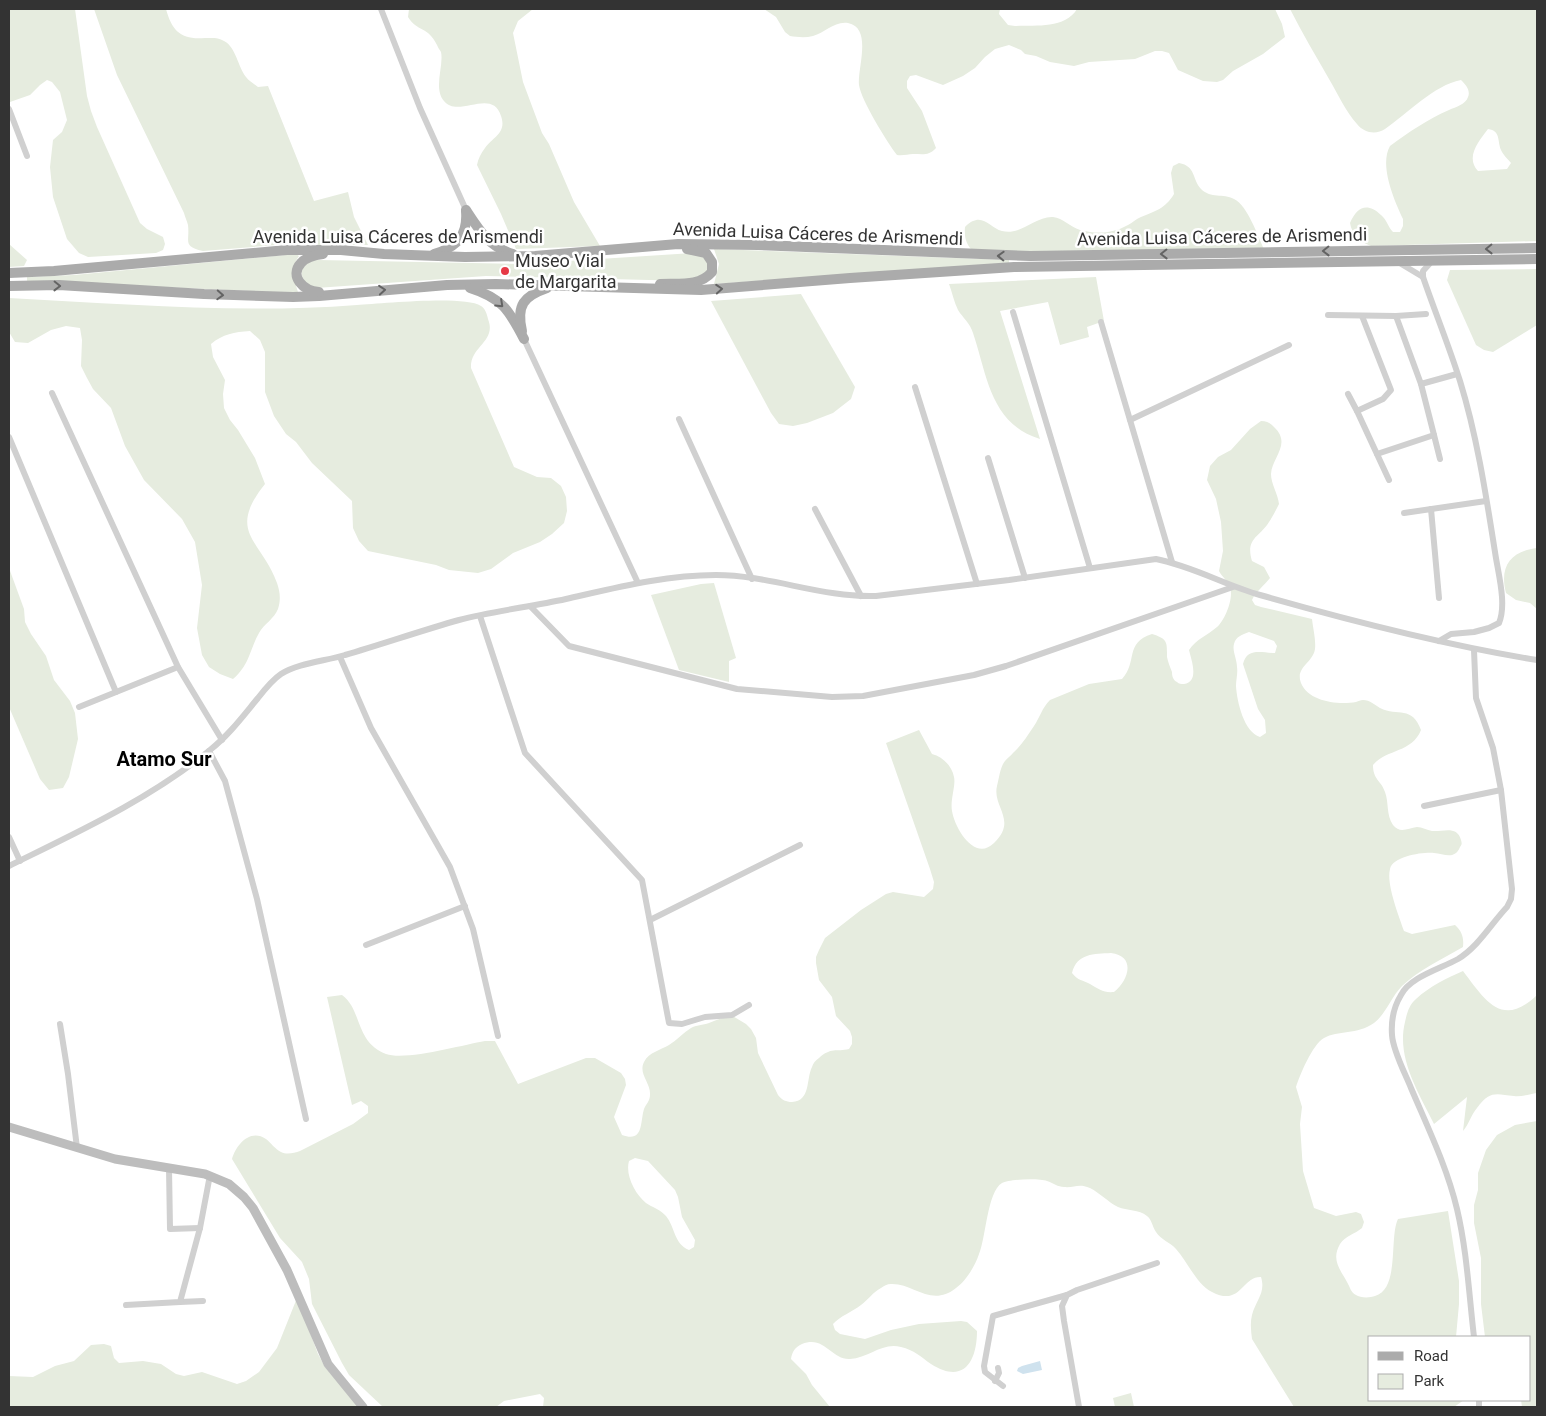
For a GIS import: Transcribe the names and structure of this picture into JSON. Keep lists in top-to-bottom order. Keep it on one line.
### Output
{"streets":{"main road":["Avenida Luisa Cáceres de Arismendi"]},"districts":["Atamo Sur"],"places":["Museo Vial de Margarita"],"legend":["Road","Park"]}
